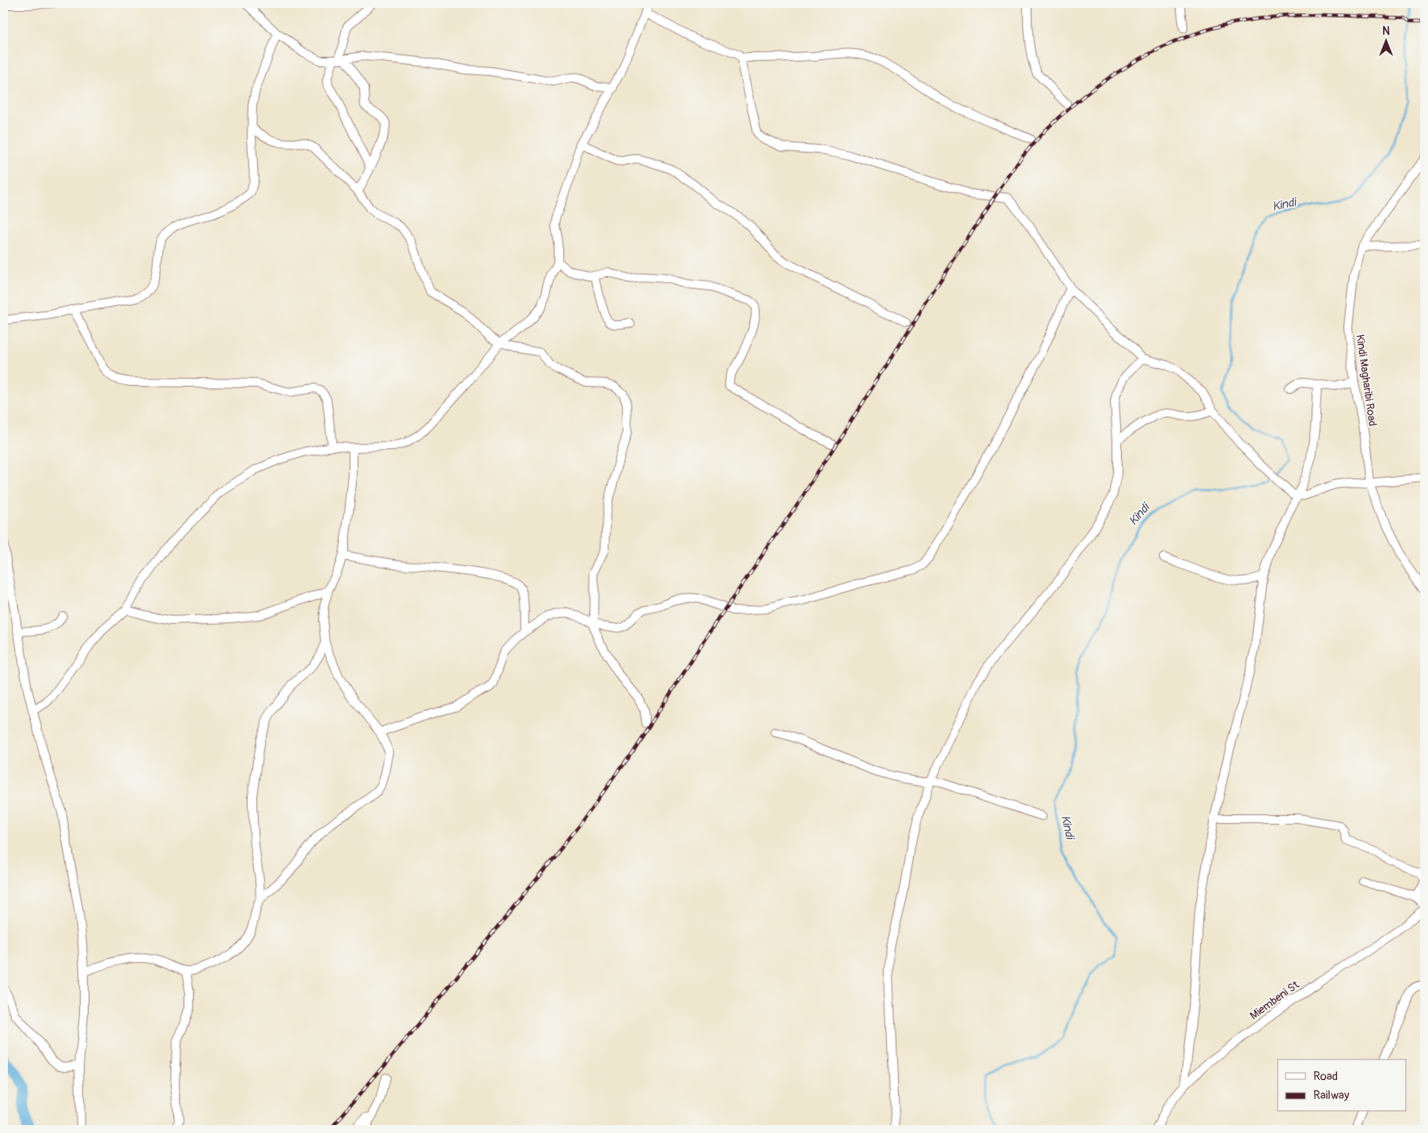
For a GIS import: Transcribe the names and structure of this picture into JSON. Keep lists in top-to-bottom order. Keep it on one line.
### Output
{"streets":{"street":["Kindi Magharibi Road","Miembeni St"]},"water":["Kindi"],"legend":["Road","Railway"],"north":"top"}
